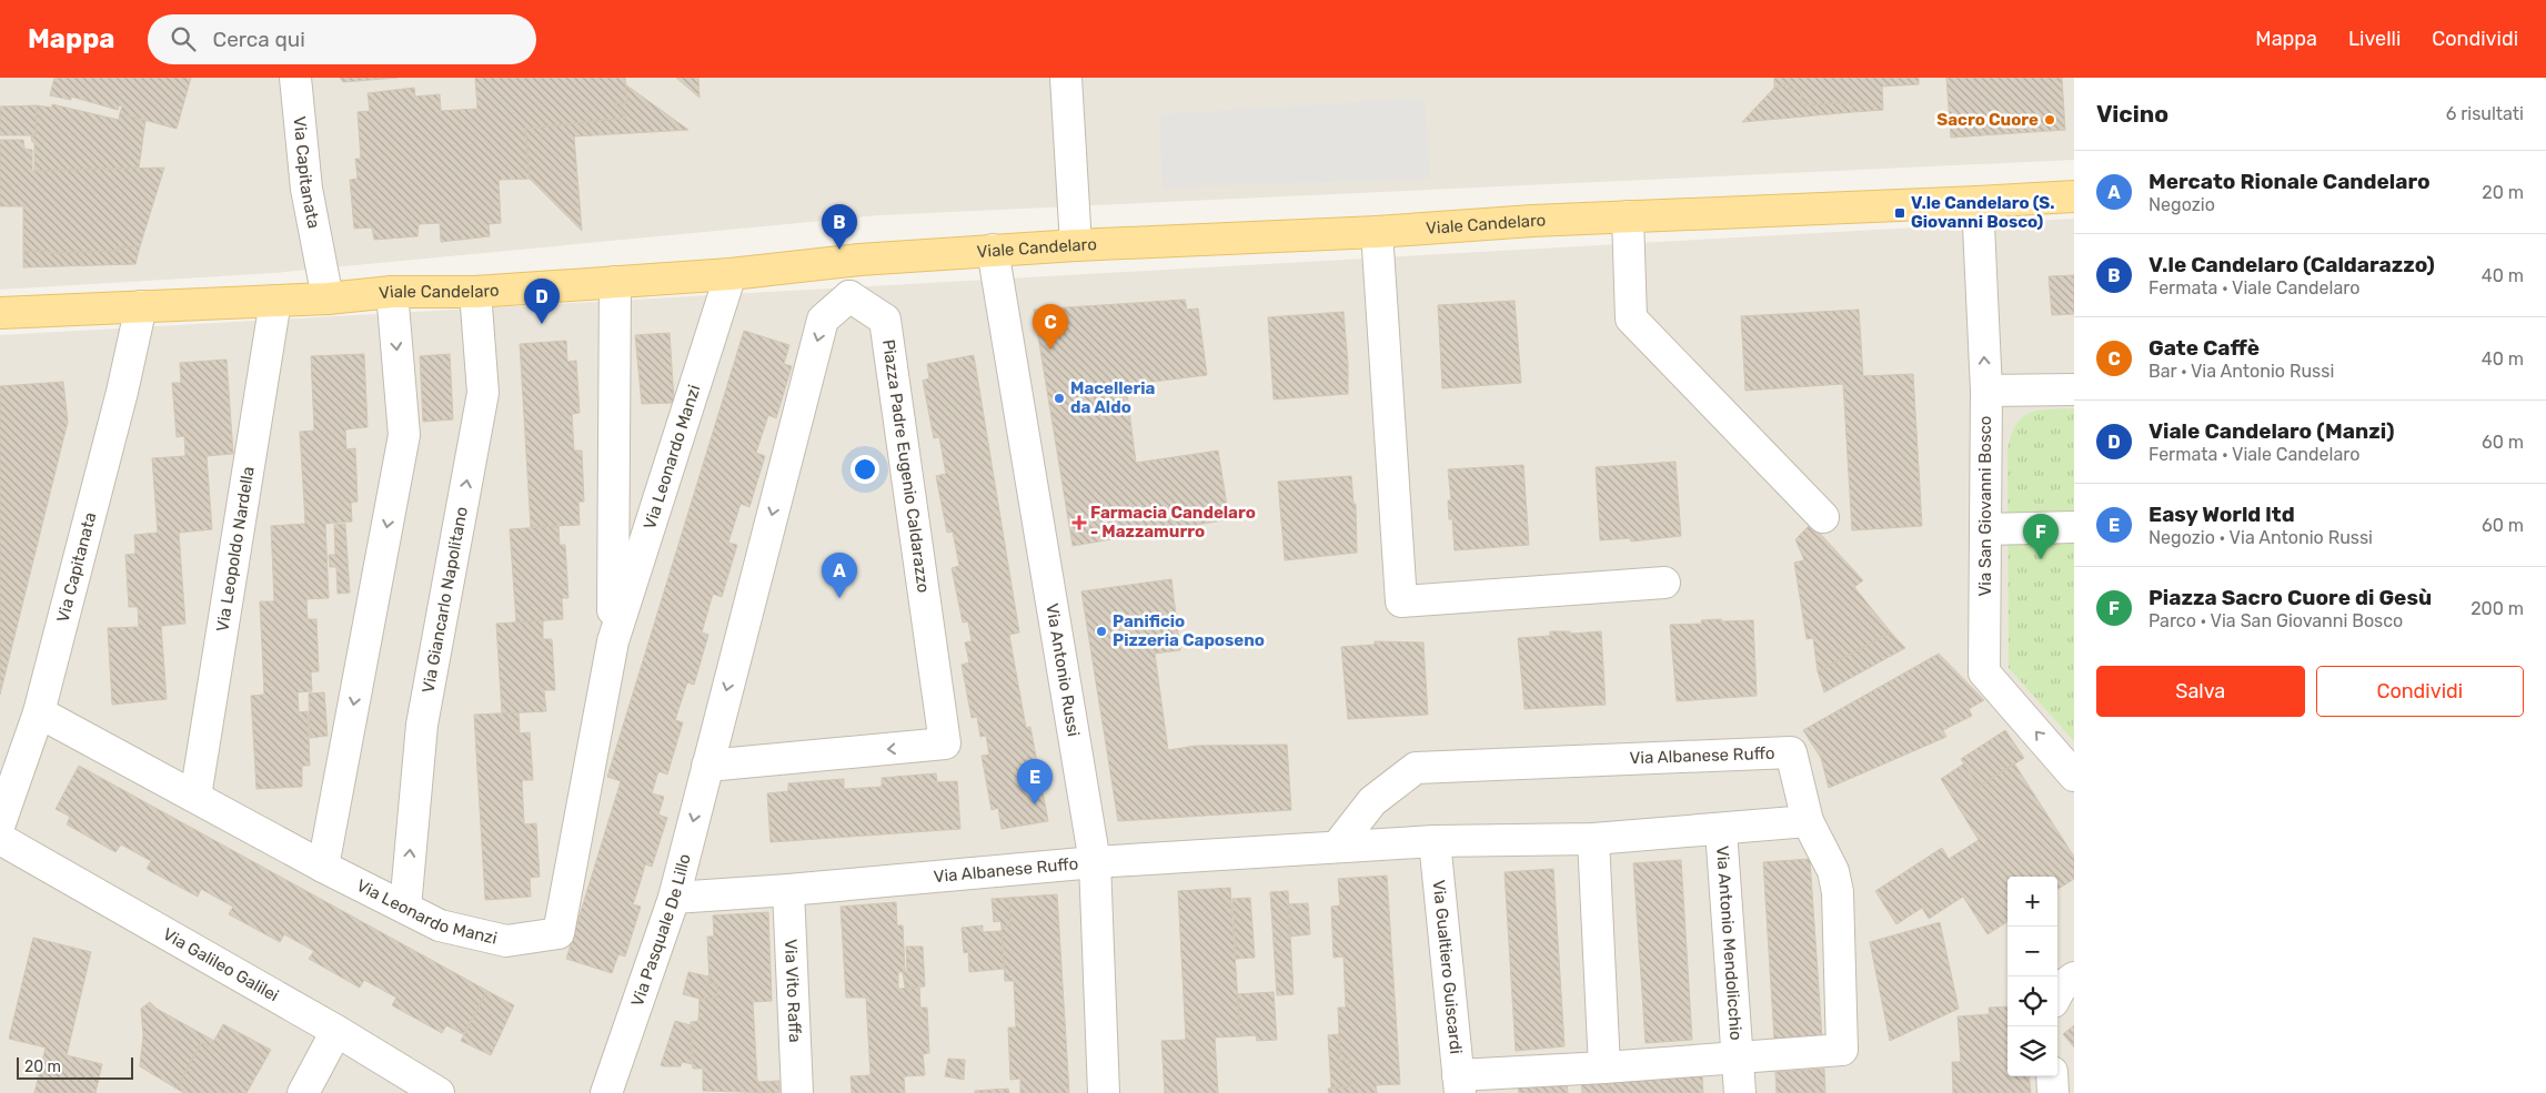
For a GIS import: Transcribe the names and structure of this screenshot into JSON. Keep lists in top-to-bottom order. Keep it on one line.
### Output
{"streets":{"main road":["Viale Candelaro"],"street":["Via Capitanata","Via Leonardo Manzi","Piazza Padre Eugenio Caldarazzo","Via San Giovanni Bosco","Via Leopoldo Nardella","Via Giancarlo Napolitano","Via Antonio Russi","Via Albanese Ruffo","Via Pasquale De Lillo","Via Antonio Mendolicchio","Via Galileo Galilei","Via Gualtiero Guiscardi","Via Vito Raffa"]},"crossings":[["Via Capitanata","Viale Candelaro"],["Via Capitanata","Via Leonardo Manzi"],["Viale Candelaro","Via Leonardo Manzi"],["Viale Candelaro","Via San Giovanni Bosco"],["Viale Candelaro","Via Leopoldo Nardella"],["Viale Candelaro","Via Giancarlo Napolitano"],["Viale Candelaro","Via Antonio Russi"],["Via Leonardo Manzi","Via Leopoldo Nardella"],["Via Leonardo Manzi","Via Giancarlo Napolitano"],["Piazza Padre Eugenio Caldarazzo","Via Pasquale De Lillo"],["Via Antonio Russi","Via Albanese Ruffo"],["Via Albanese Ruffo","Via Pasquale De Lillo"],["Via Albanese Ruffo","Via Antonio Mendolicchio"],["Via Albanese Ruffo","Via Gualtiero Guiscardi"],["Via Albanese Ruffo","Via Vito Raffa"]],"one_way":["Via San Giovanni Bosco","Via Pasquale De Lillo"],"places":{"other":["Sacro Cuore","Macelleria da Aldo","Panificio Pizzeria Caposeno"],"transit":["V.le Candelaro (S. Giovanni Bosco)"],"health":["Farmacia Candelaro - Mazzamurro"]},"scale_bar":"20 m","page":{"header":"Mappa","search":"Cerca qui","nav":["Mappa","Livelli","Condividi"],"heading":["Vicino","6 risultati"],"list":[{"mark":"A","name":"Mercato Rionale Candelaro","note":"Negozio","value":"20 m"},{"mark":"B","name":"V.le Candelaro (Caldarazzo)","note":"Fermata · Viale Candelaro","value":"40 m"},{"mark":"C","name":"Gate Caffè","note":"Bar · Via Antonio Russi","value":"40 m"},{"mark":"D","name":"Viale Candelaro (Manzi)","note":"Fermata · Viale Candelaro","value":"60 m"},{"mark":"E","name":"Easy World ltd","note":"Negozio · Via Antonio Russi","value":"60 m"},{"mark":"F","name":"Piazza Sacro Cuore di Gesù","note":"Parco · Via San Giovanni Bosco","value":"200 m"}],"pins":["B","D","C","F","A","E"],"buttons":["Salva","Condividi"],"map_buttons":["+","−"],"scale":"20 m"}}
